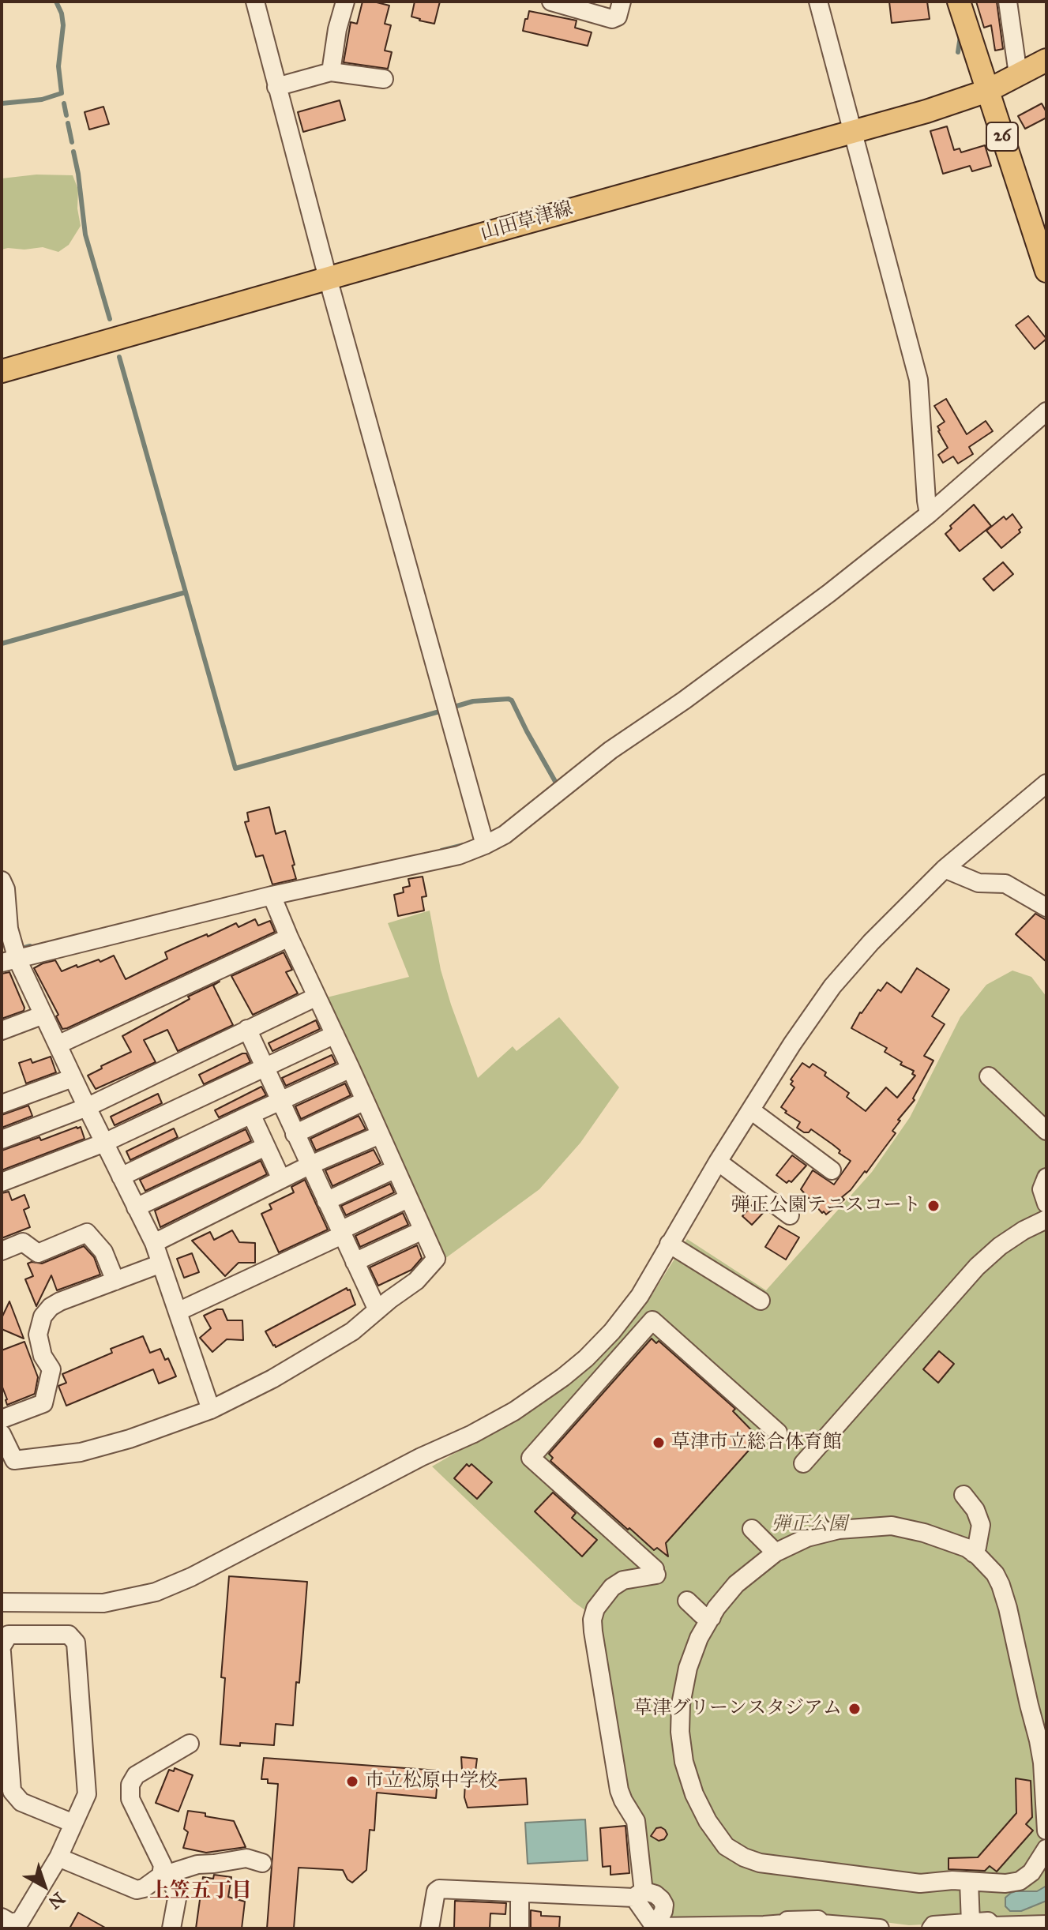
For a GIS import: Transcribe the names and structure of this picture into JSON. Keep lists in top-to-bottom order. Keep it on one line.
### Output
{"streets":{"main road":["26","山田草津線"]},"crossings":[["26","山田草津線"]],"districts":["上笠五丁目"],"parks":["弾正公園"],"places":["弾正公園テニスコート","草津市立総合体育館","草津グリーンスタジアム","市立松原中学校"],"north":"bottom right"}
